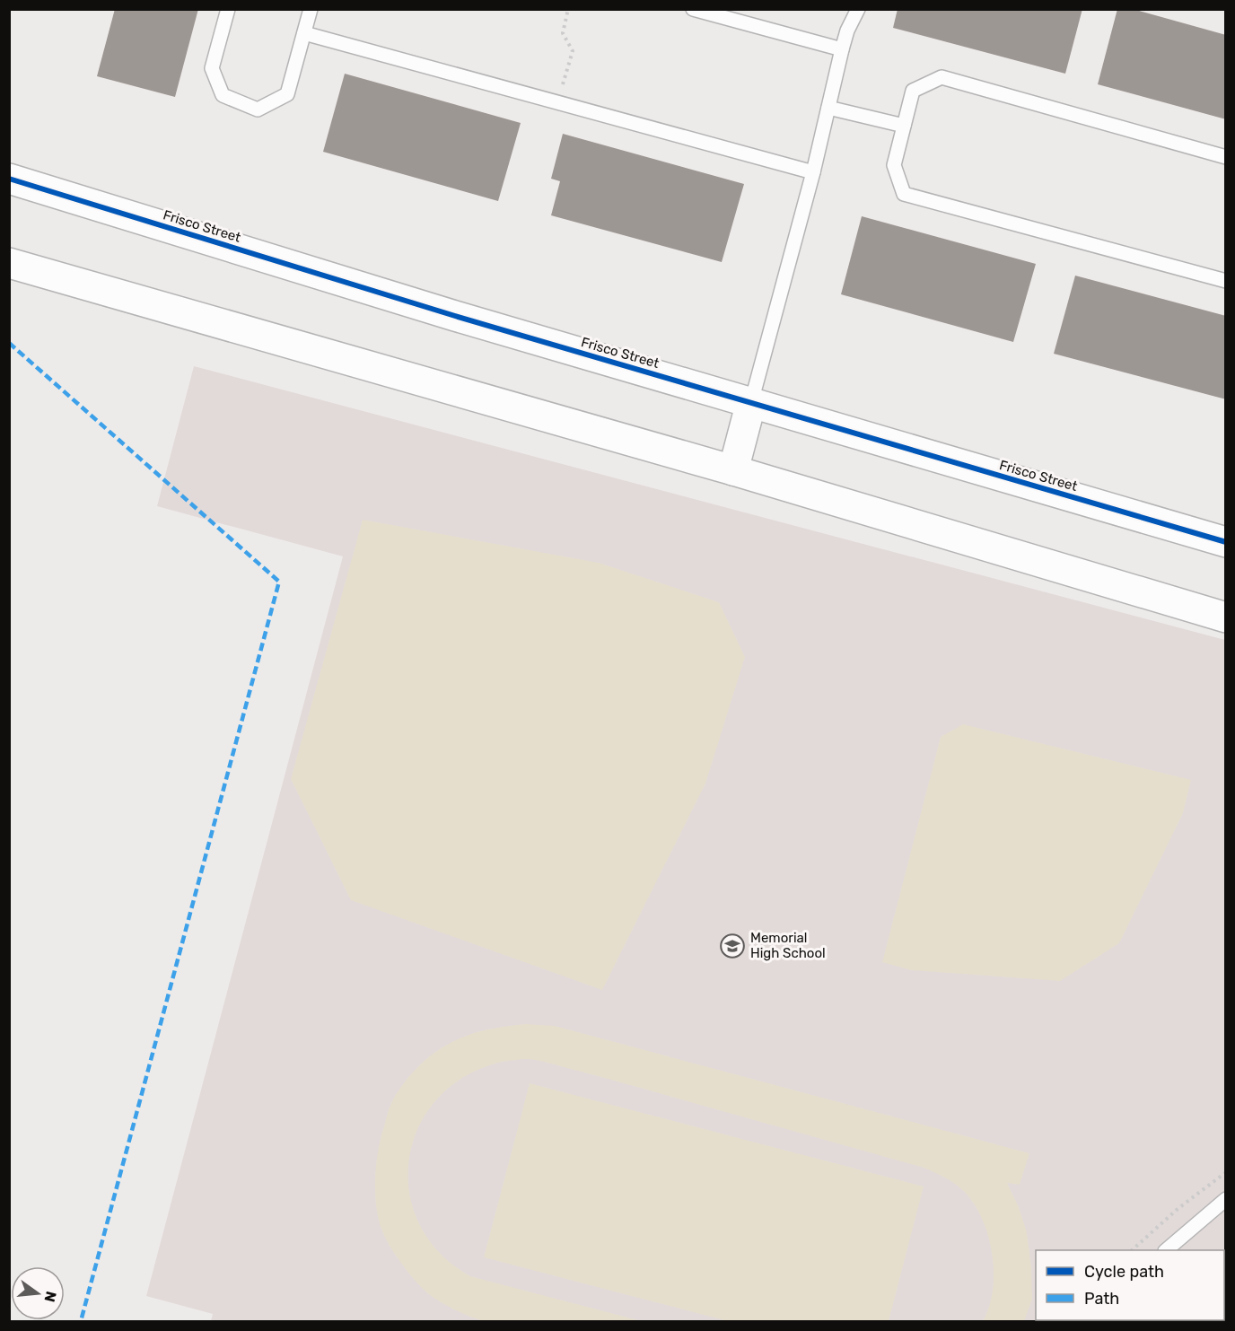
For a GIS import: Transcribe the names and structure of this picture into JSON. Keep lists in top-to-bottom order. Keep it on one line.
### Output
{"streets":{"street":["Frisco Street"]},"places":{"school or university":["Memorial High School"]},"legend":["Cycle path","Path"],"north":"right"}
